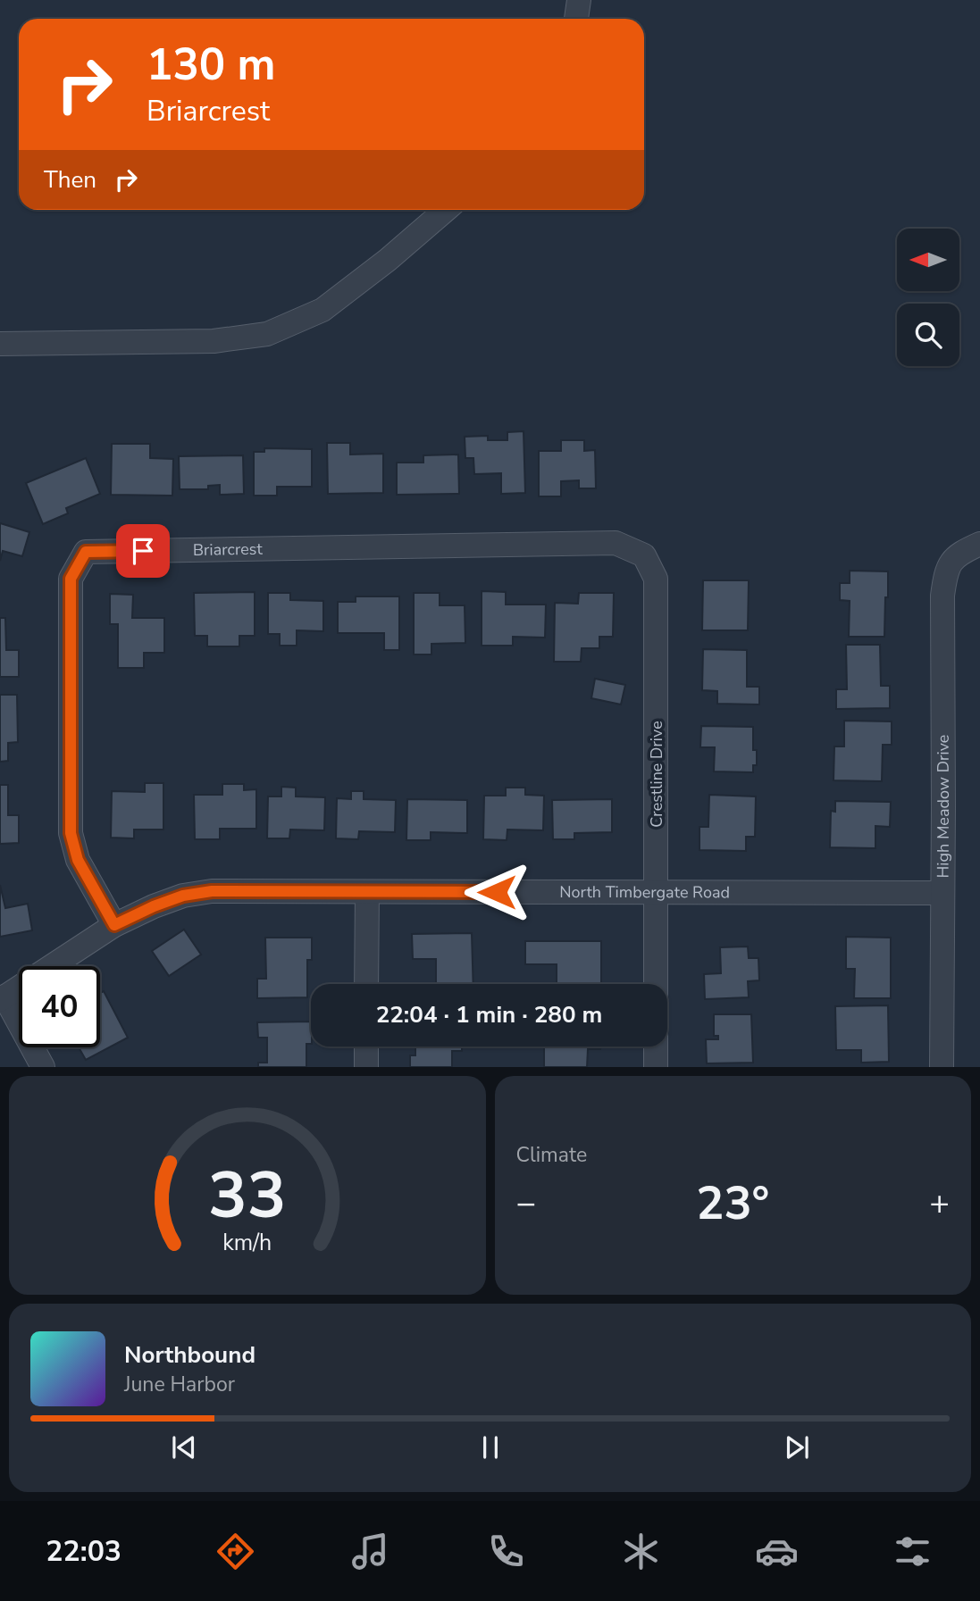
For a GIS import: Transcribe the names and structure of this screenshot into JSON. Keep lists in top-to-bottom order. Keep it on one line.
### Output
{"streets":{"street":["Briarcrest","Crestline Drive","High Meadow Drive","North Timbergate Road"]},"crossings":[["Briarcrest","Crestline Drive"],["Briarcrest","North Timbergate Road"],["Crestline Drive","North Timbergate Road"],["High Meadow Drive","North Timbergate Road"]],"north":"left","page":{"turn":["130 m","Briarcrest"],"then":"Then","limit":"40","trip":"22:04 · 1 min · 280 m","tile":"Climate","heat":["−","23°","+"],"song":["Northbound","June Harbor"],"tabs":"22:03","gauge":["33","km/h"]}}
